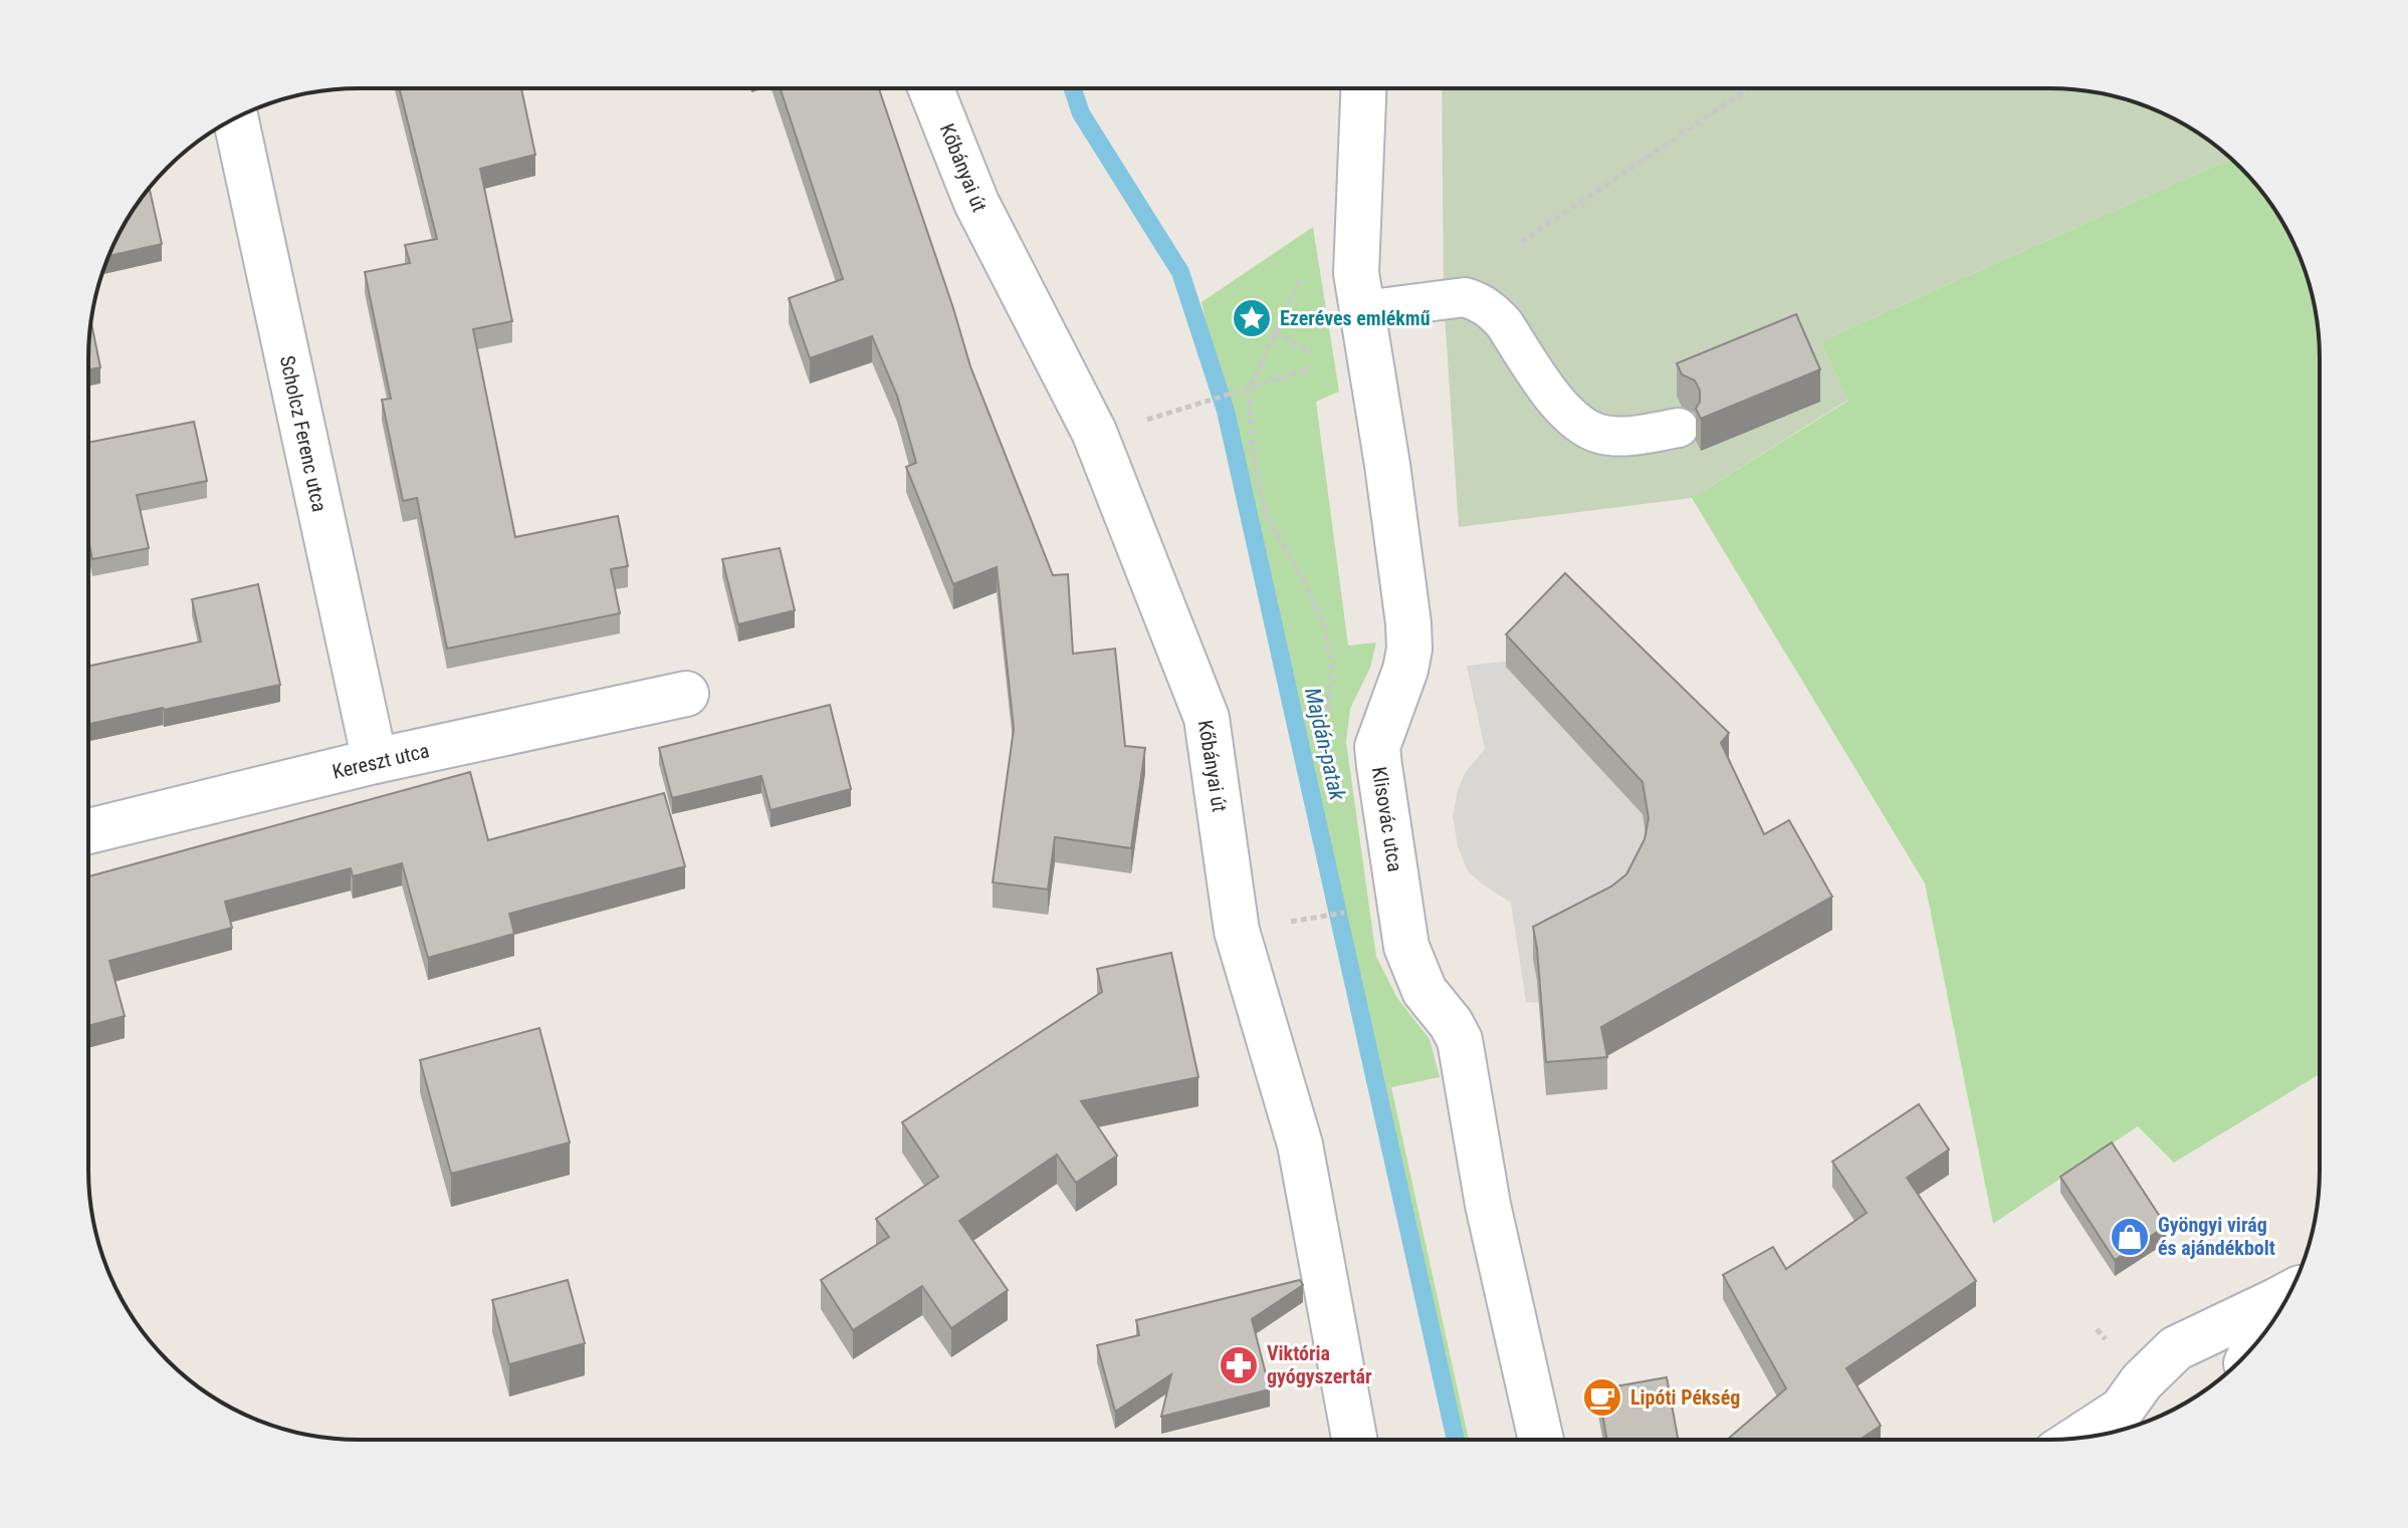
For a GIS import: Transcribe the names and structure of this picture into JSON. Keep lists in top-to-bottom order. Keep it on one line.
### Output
{"streets":{"street":["Kőbányai út","Scholcz Ferenc utca","Kereszt utca","Klisovác utca"]},"crossings":[["Scholcz Ferenc utca","Kereszt utca"]],"water":["Majdán-patak"],"places":{"place":["Ezeréves emlékmű"],"shop":["Gyöngyi virág és ajándékbolt"],"pharmacy":["Viktória gyógyszertár"],"cafe":["Lipóti Pékség"]}}
